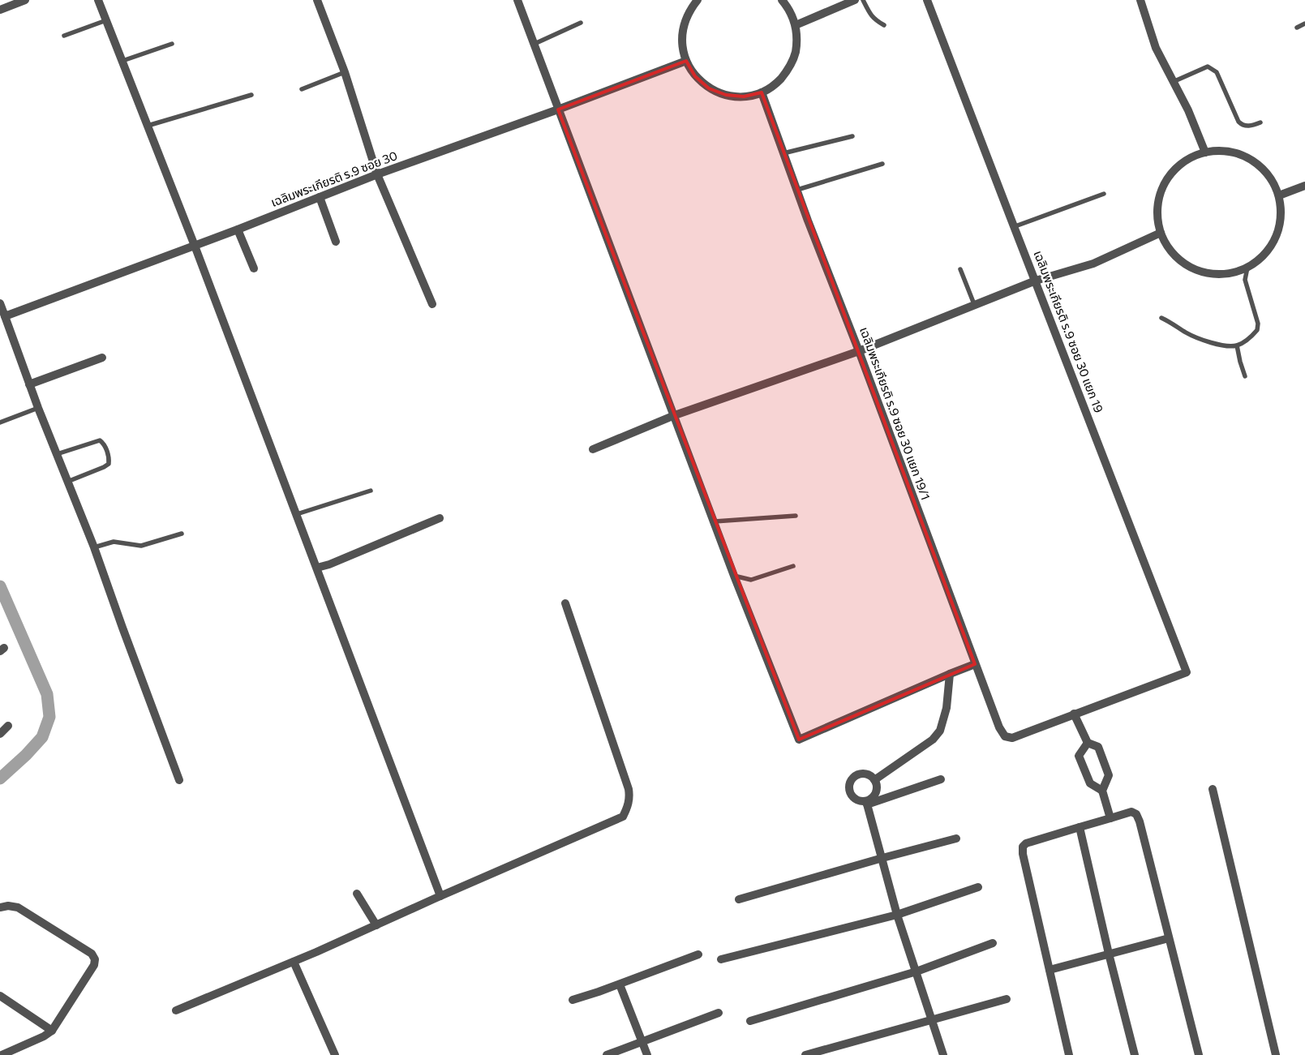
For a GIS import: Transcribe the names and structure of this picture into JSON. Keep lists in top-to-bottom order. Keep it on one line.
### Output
{"streets":{"street":["เฉลิมพระเกียรติ ร.9 ซอย 30","เฉลิมพระเกียรติ ร.9 ซอย 30 แยก 19","เฉลิมพระเกียรติ ร.9 ซอย 30 แยก 19/1"]},"crossings":[["เฉลิมพระเกียรติ ร.9 ซอย 30 แยก 19","เฉลิมพระเกียรติ ร.9 ซอย 30 แยก 19/1"]]}
